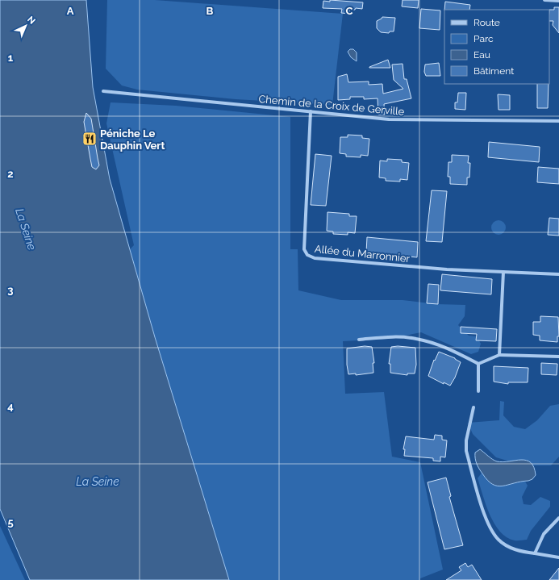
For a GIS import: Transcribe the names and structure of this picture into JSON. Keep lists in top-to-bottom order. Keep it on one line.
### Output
{"streets":{"street":["Chemin de la Croix de Gerville","Allée du Marronnier"]},"crossings":[["Chemin de la Croix de Gerville","Allée du Marronnier"]],"water":["La Seine"],"places":{"restaurant":["Péniche Le Dauphin Vert"]},"legend":["Route","Parc","Eau","Bâtiment"],"north":"top right","grid":{"columns":["A","B","C"],"rows":["1","2","3","4","5"]}}
